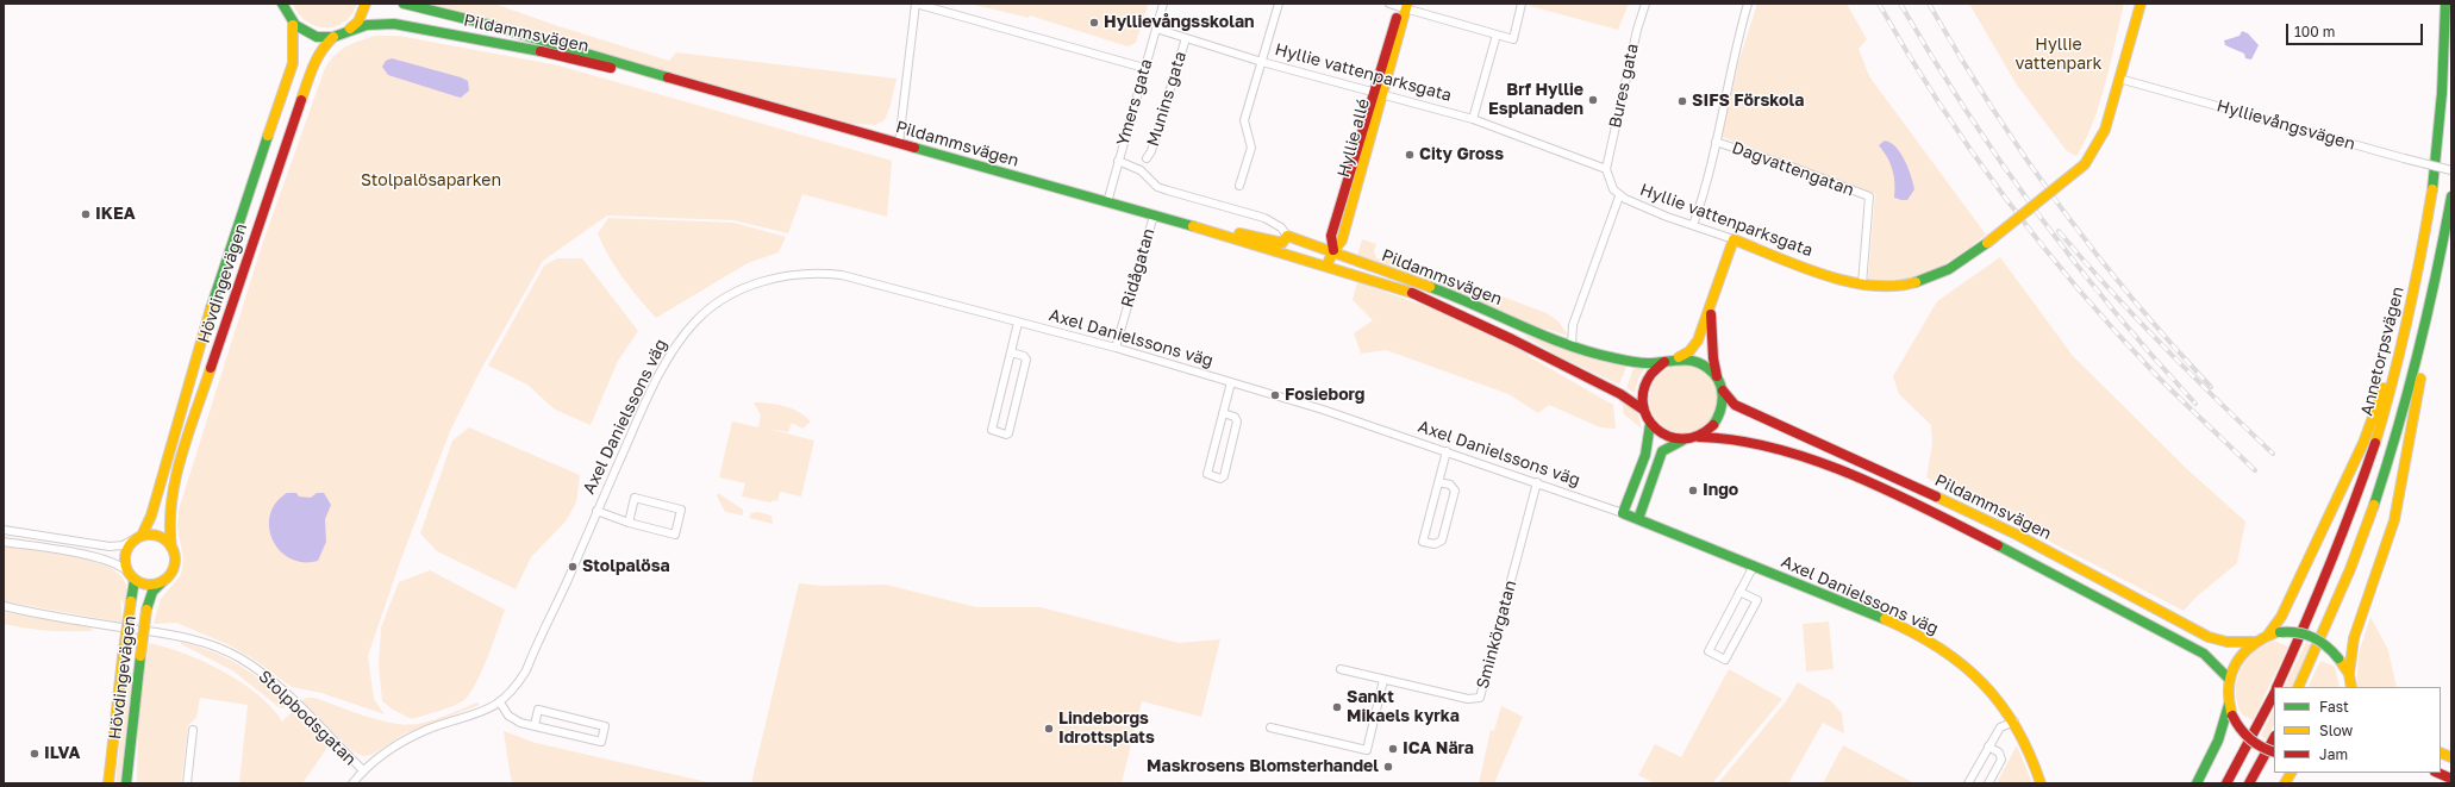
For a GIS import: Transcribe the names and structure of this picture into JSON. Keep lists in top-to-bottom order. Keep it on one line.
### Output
{"streets":{"main road":["Pildammsvägen","Hyllie vattenparksgata","Hyllie allé","Hövdingevägen","Axel Danielssons väg","Annetorpsvägen"],"street":["Bures gata","Munins gata","Ymers gata","Hyllievångsvägen","Dagvattengatan","Ridågatan","Sminkörgatan","Stolpbodsgatan"]},"crossings":[["Pildammsvägen","Ymers gata"],["Pildammsvägen","Hyllie allé"],["Pildammsvägen","Ridågatan"],["Pildammsvägen","Hövdingevägen"],["Hyllie vattenparksgata","Bures gata"],["Hyllie vattenparksgata","Munins gata"],["Hyllie vattenparksgata","Ymers gata"],["Hyllie vattenparksgata","Hyllievångsvägen"],["Hyllie vattenparksgata","Hyllie allé"],["Hyllie vattenparksgata","Dagvattengatan"],["Ridågatan","Axel Danielssons väg"],["Axel Danielssons väg","Sminkörgatan"],["Axel Danielssons väg","Stolpbodsgatan"]],"parks":["Hyllie vattenpark","Stolpalösaparken"],"places":["Hyllievångsskolan","Brf Hyllie Esplanaden","SIFS Förskola","City Gross","IKEA","Fosieborg","Ingo","Stolpalösa","Sankt Mikaels kyrka","Lindeborgs Idrottsplats","ICA Nära","ILVA","Maskrosens Blomsterhandel"],"legend":["Fast","Slow","Jam"],"scale_bar":"100 m"}
